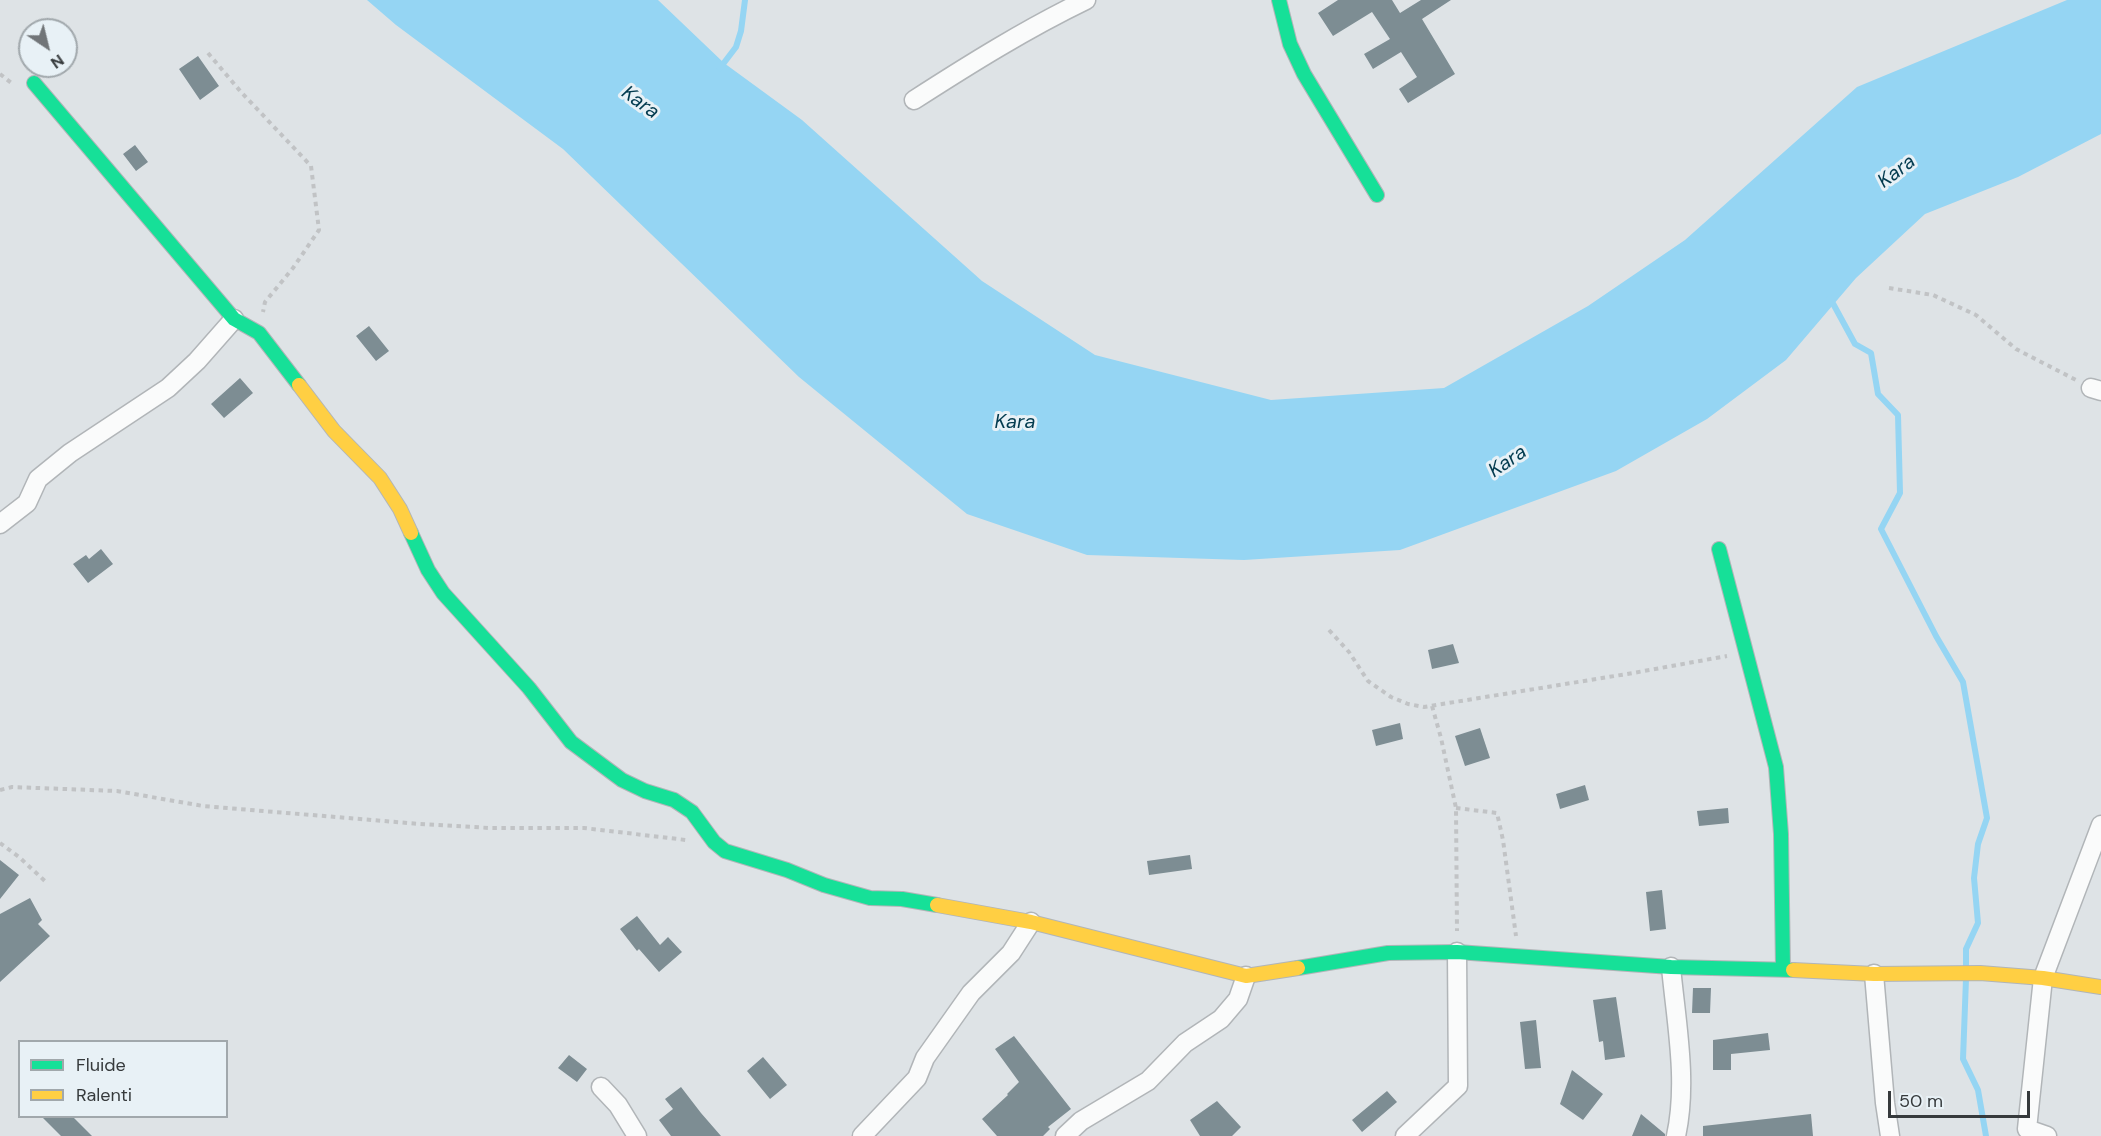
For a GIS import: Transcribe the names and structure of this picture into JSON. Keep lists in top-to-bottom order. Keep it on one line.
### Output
{"water":["Kara"],"legend":["Fluide","Ralenti"],"scale_bar":"50 m","north":"bottom right"}
